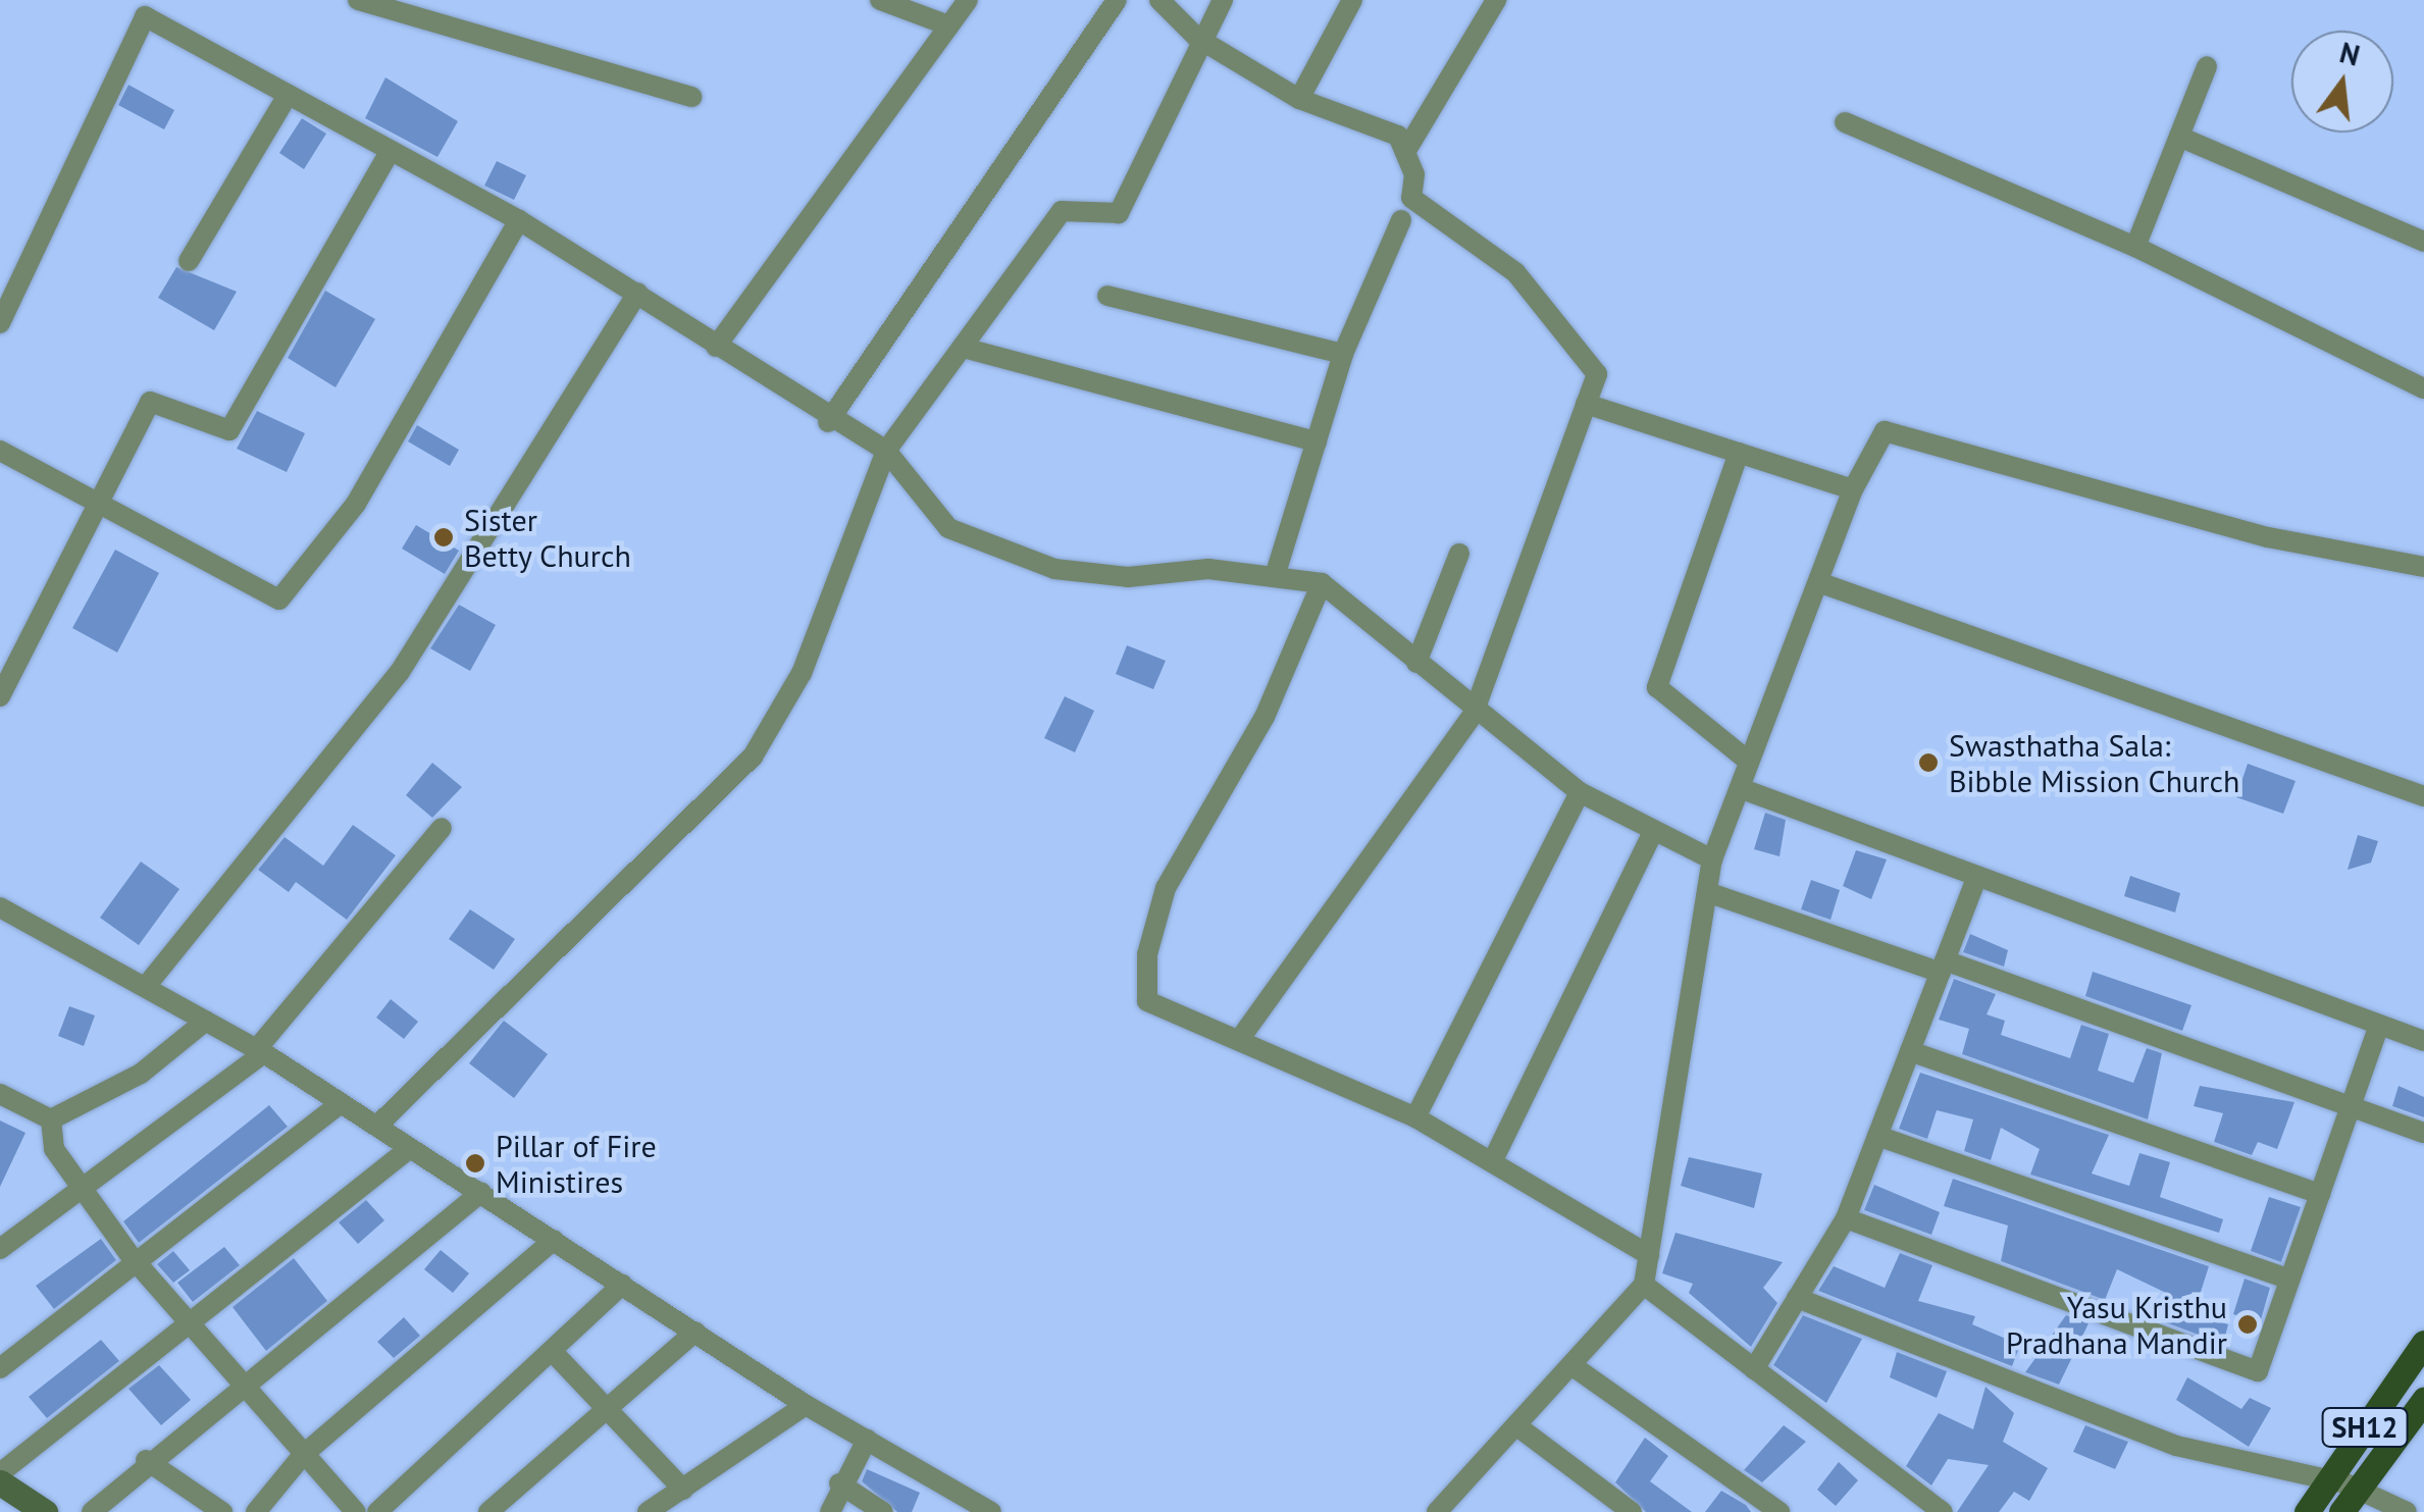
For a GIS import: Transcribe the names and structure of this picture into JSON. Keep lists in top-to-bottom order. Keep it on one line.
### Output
{"streets":{"main road":["SH12"]},"places":["Sister Betty Church","Swasthatha Sala: Bibble Mission Church","Pillar of Fire Ministires","Yasu Kristhu Pradhana Mandir"],"north":"top"}
